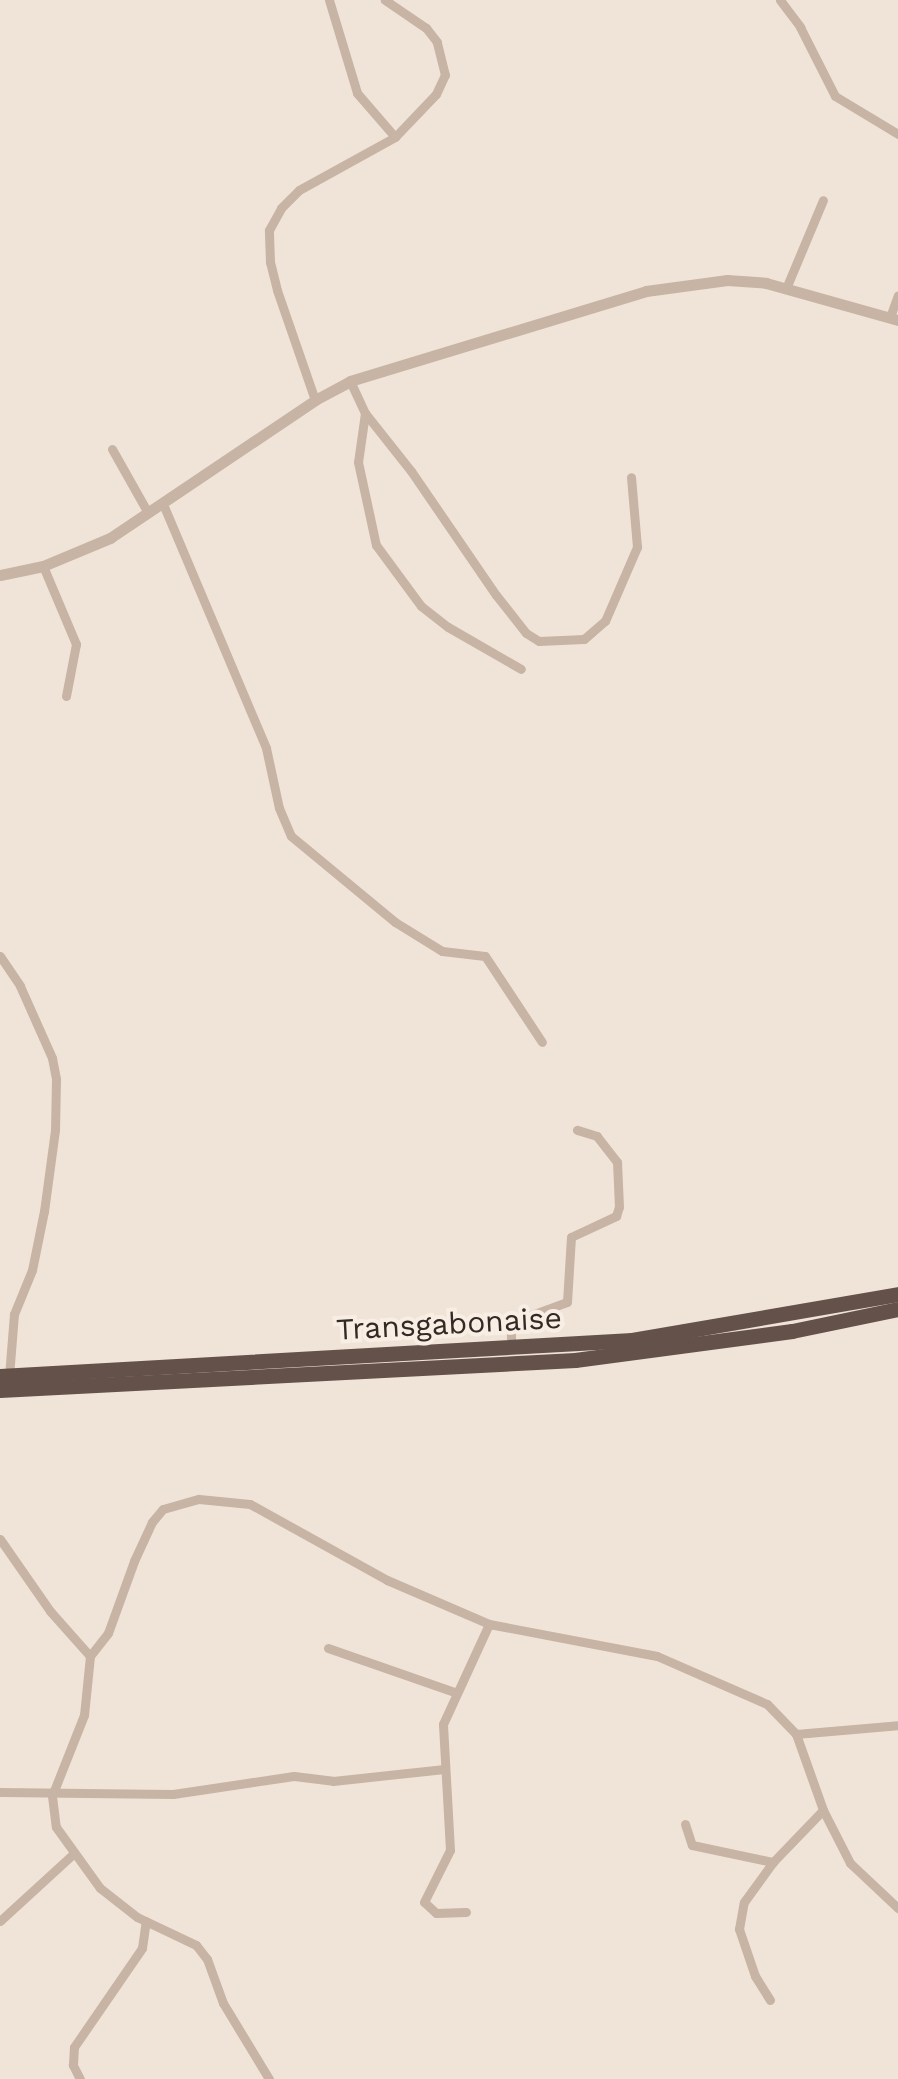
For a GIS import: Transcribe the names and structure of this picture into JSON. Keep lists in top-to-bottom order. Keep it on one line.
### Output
{"streets":{"highway":["Transgabonaise"]}}
